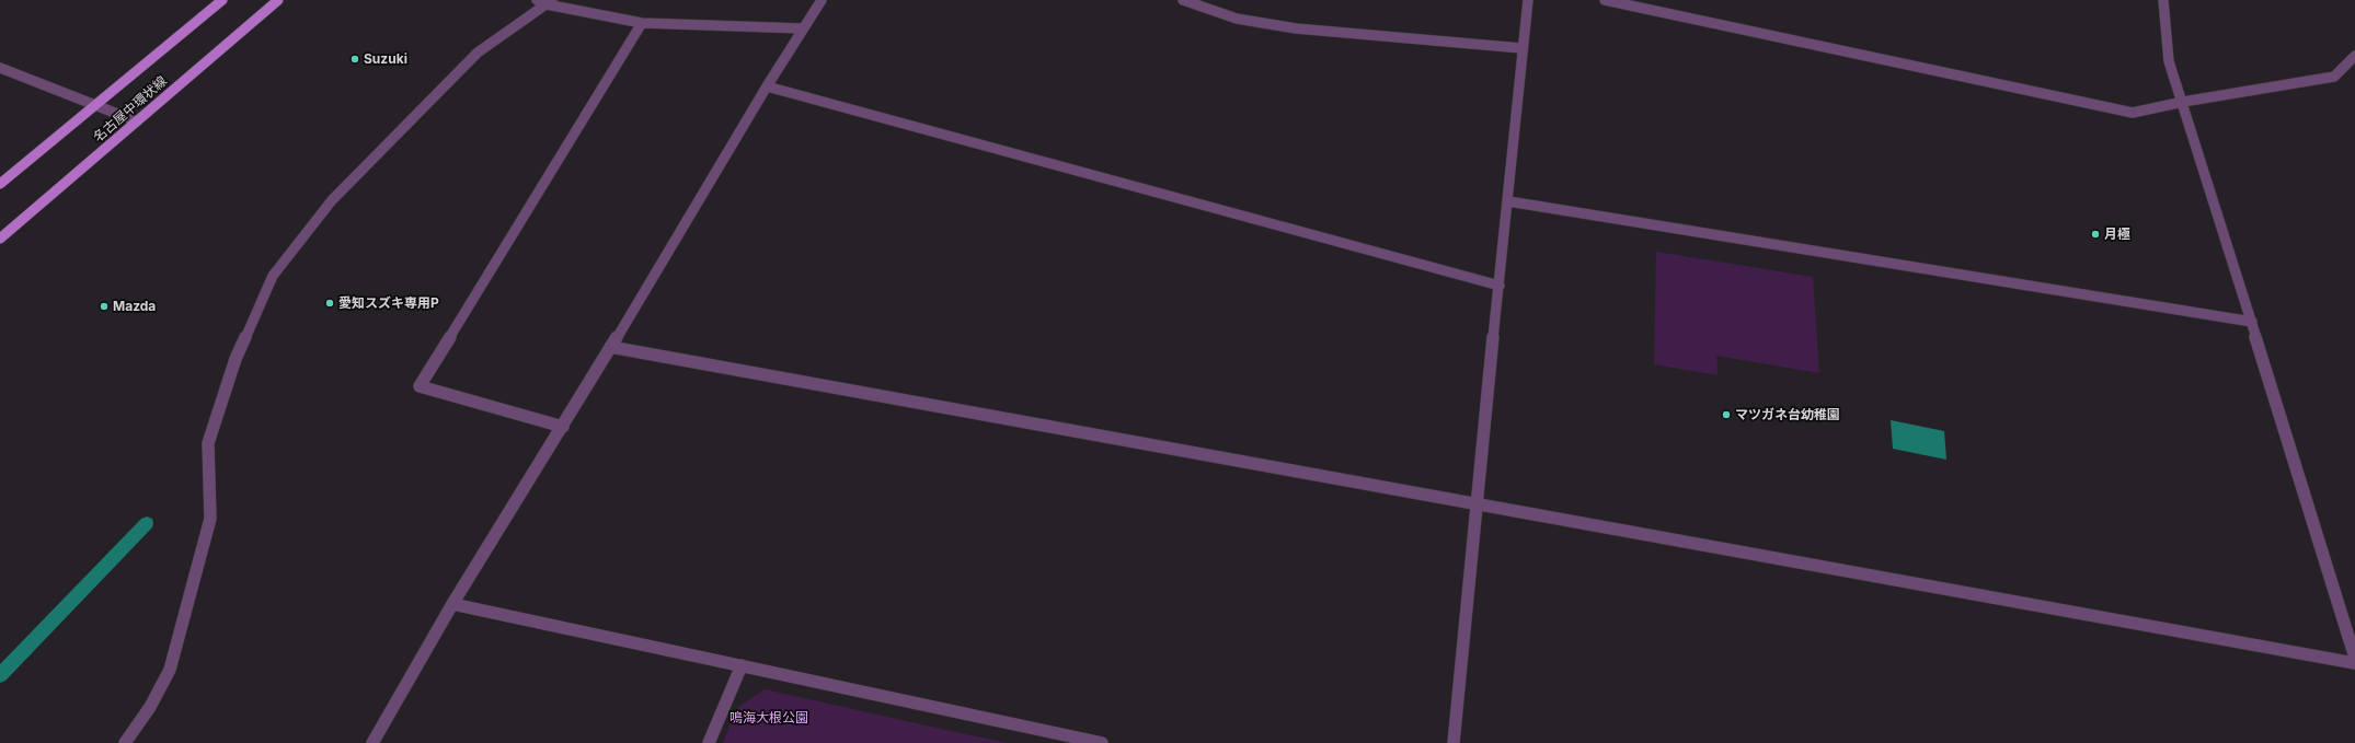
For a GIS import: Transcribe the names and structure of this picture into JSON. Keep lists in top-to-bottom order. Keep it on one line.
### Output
{"streets":{"main road":["名古屋中環状線"]},"parks":["鳴海大根公園"],"places":["Suzuki","月極","愛知スズキ専用P","Mazda","マツガネ台幼稚園"]}
